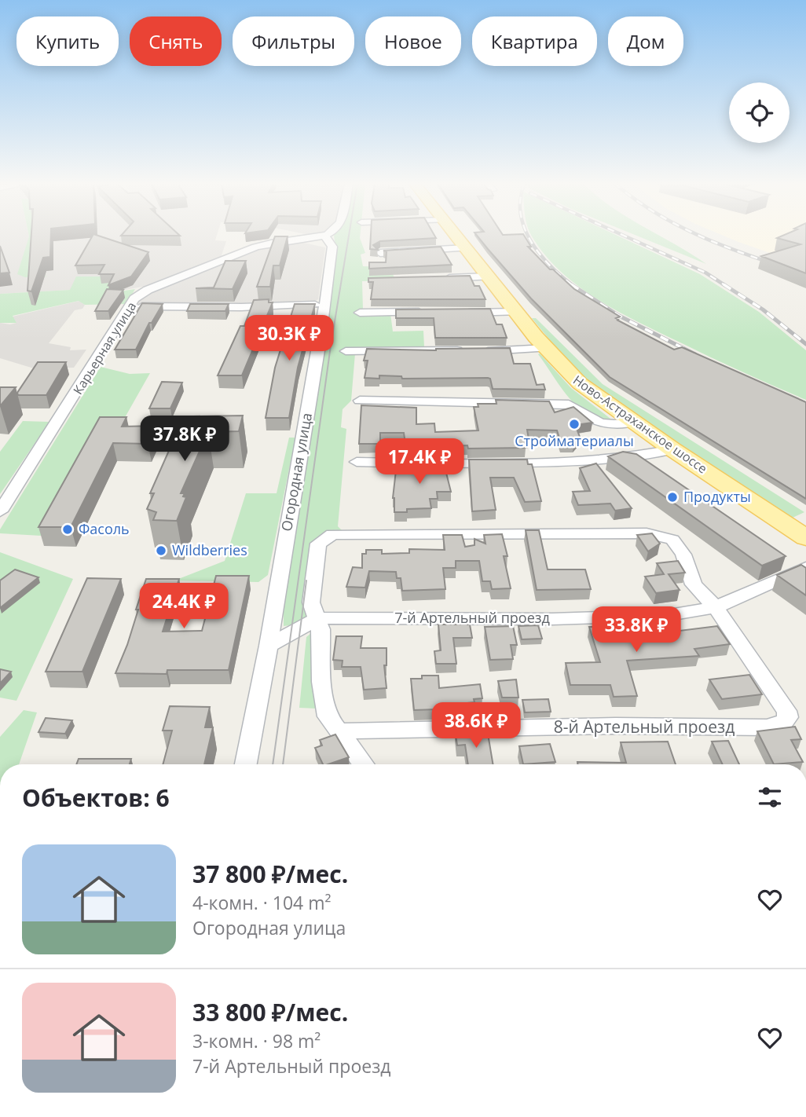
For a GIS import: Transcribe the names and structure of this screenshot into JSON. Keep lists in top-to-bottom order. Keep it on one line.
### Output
{"streets":{"main road":["Ново-Астраханское шоссе"],"street":["Карьерная улица","Огородная улица","7-й Артельный проезд","8-й Артельный проезд"]},"crossings":[["Карьерная улица","Огородная улица"],["Огородная улица","7-й Артельный проезд"],["7-й Артельный проезд","8-й Артельный проезд"]],"places":["Стройматериалы","Продукты","Фасоль","Wildberries"],"page":{"chip":["Купить","Снять","Фильтры","Новое","Квартира","Дом"],"price":["30.3K ₽","37.8K ₽","17.4K ₽","24.4K ₽","33.8K ₽","38.6K ₽"],"heading":"Объектов: 6","list":[{"name":"37 800 ₽/мес.","note":"4-комн. · 104 m² · Огородная улица"},{"name":"33 800 ₽/мес.","note":"3-комн. · 98 m² · 7-й Артельный проезд"}]}}
